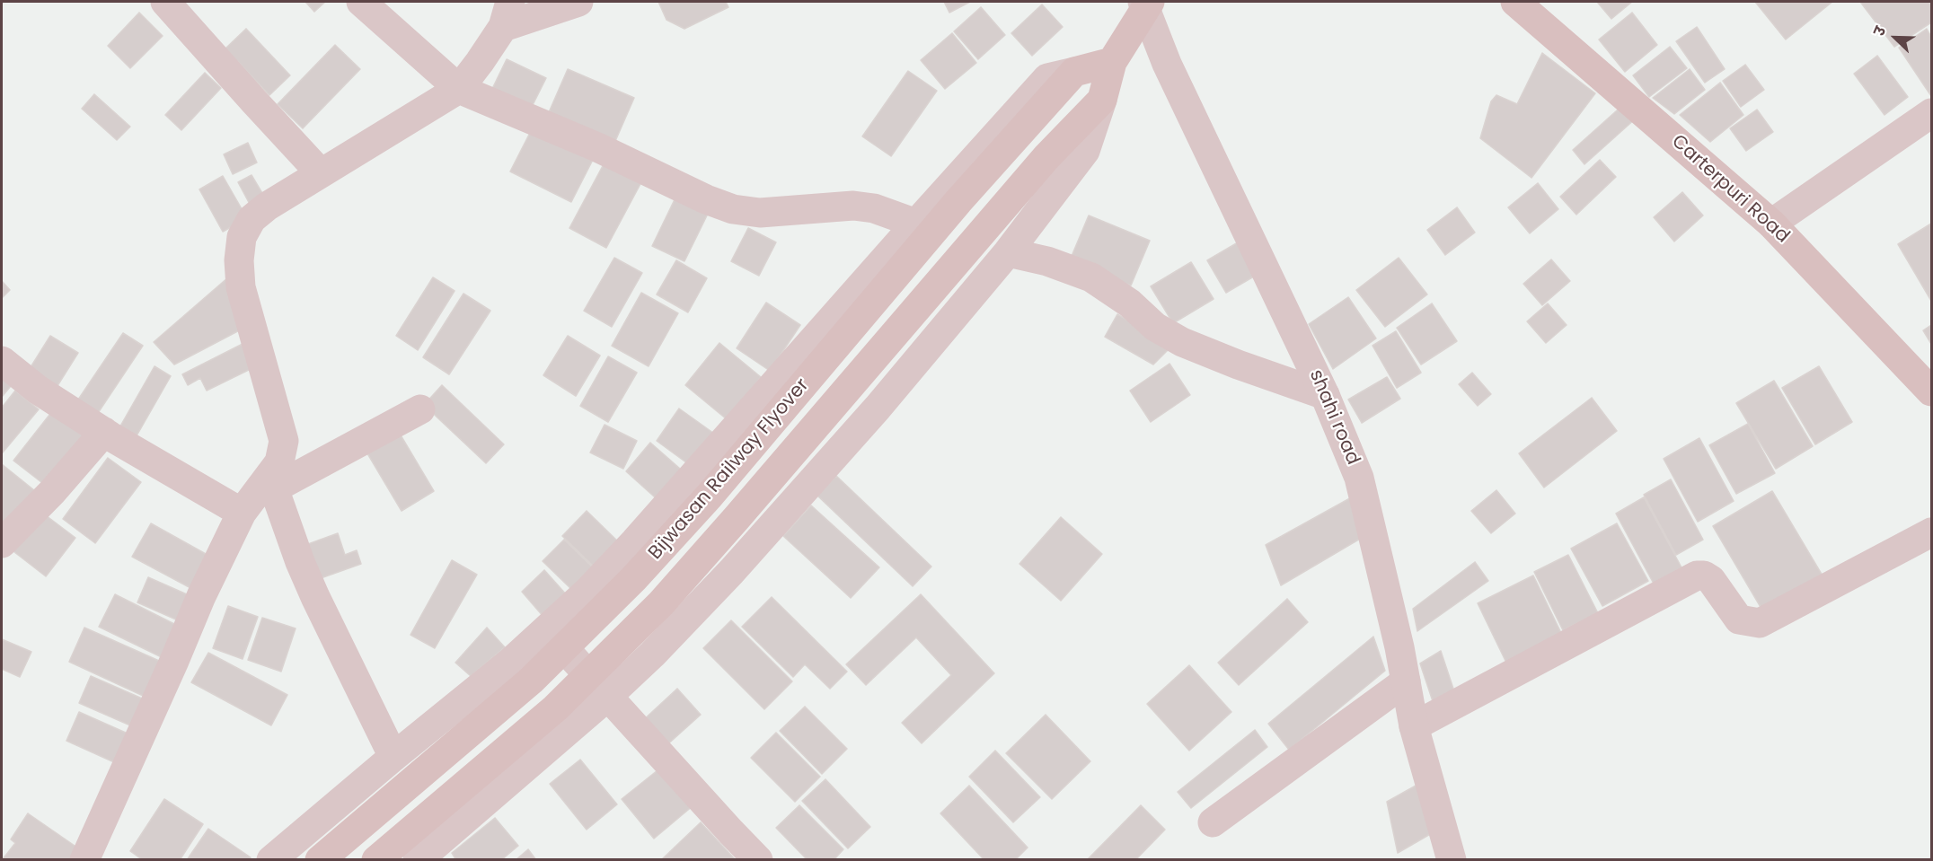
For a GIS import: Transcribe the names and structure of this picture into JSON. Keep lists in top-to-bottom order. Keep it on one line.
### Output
{"streets":{"main road":["Carterpuri Road","Bijwasan Railway Flyover"],"street":["shahi road"]},"crossings":[["shahi road","Bijwasan Railway Flyover"]],"north":"top left"}
